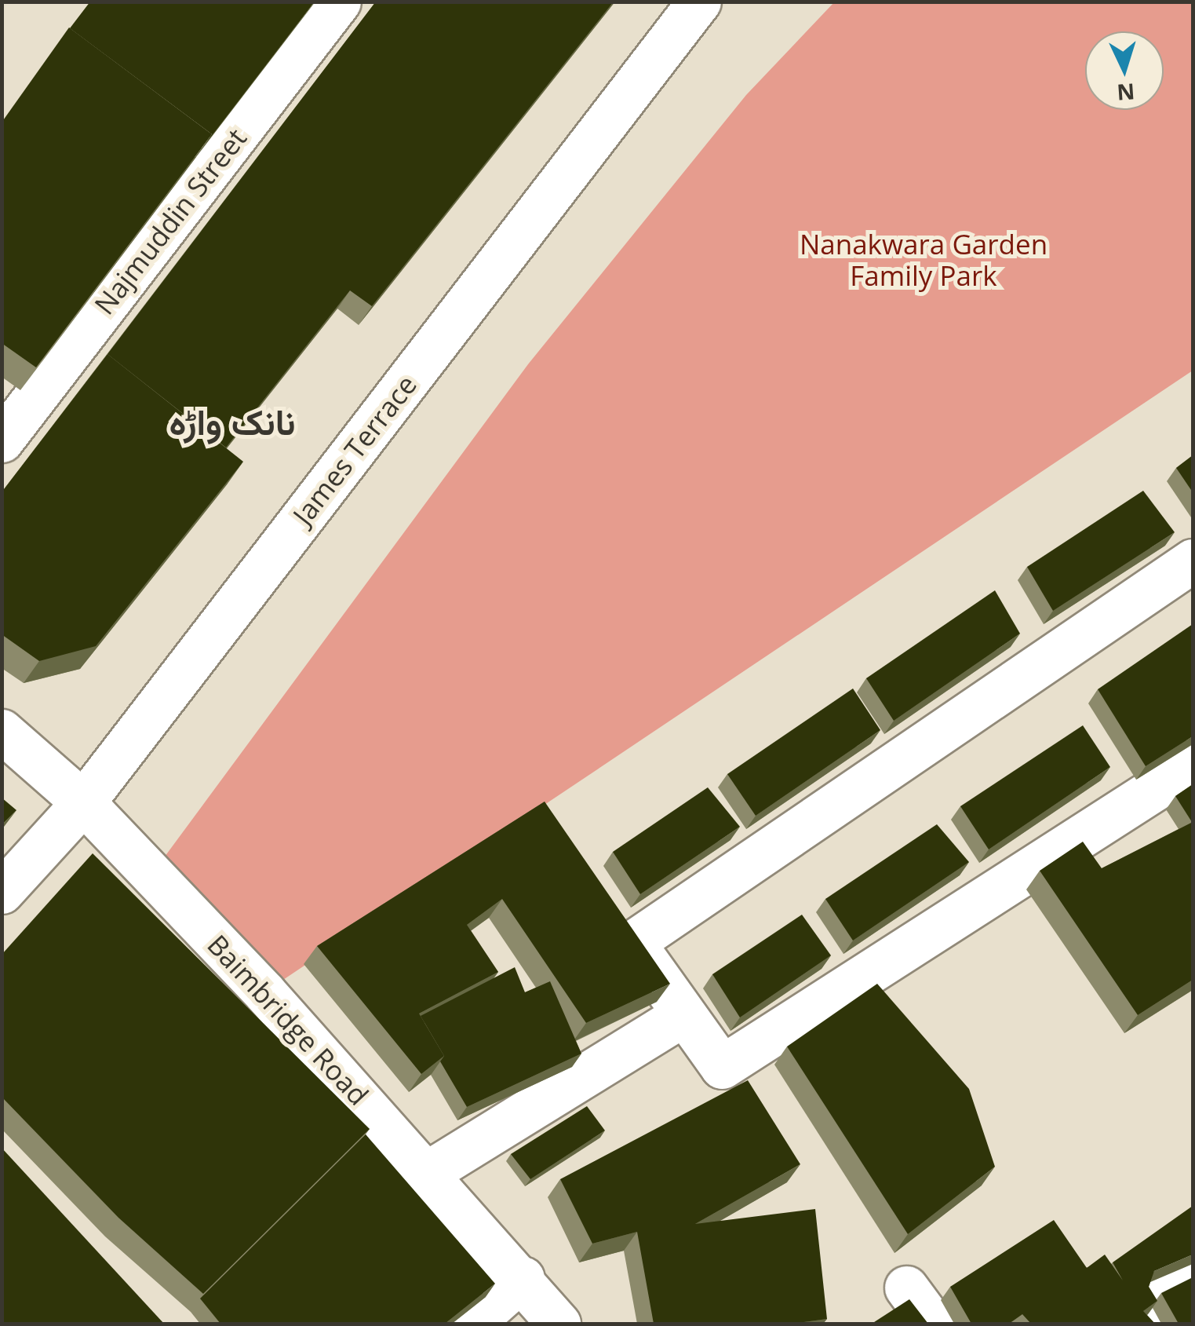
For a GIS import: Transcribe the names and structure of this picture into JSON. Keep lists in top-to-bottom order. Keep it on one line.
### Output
{"streets":{"street":["Najmuddin Street","James Terrace","Baimbridge Road"]},"crossings":[["James Terrace","Baimbridge Road"]],"districts":["نانک واڑہ"],"parks":["Nanakwara Garden Family Park"],"north":"bottom"}
